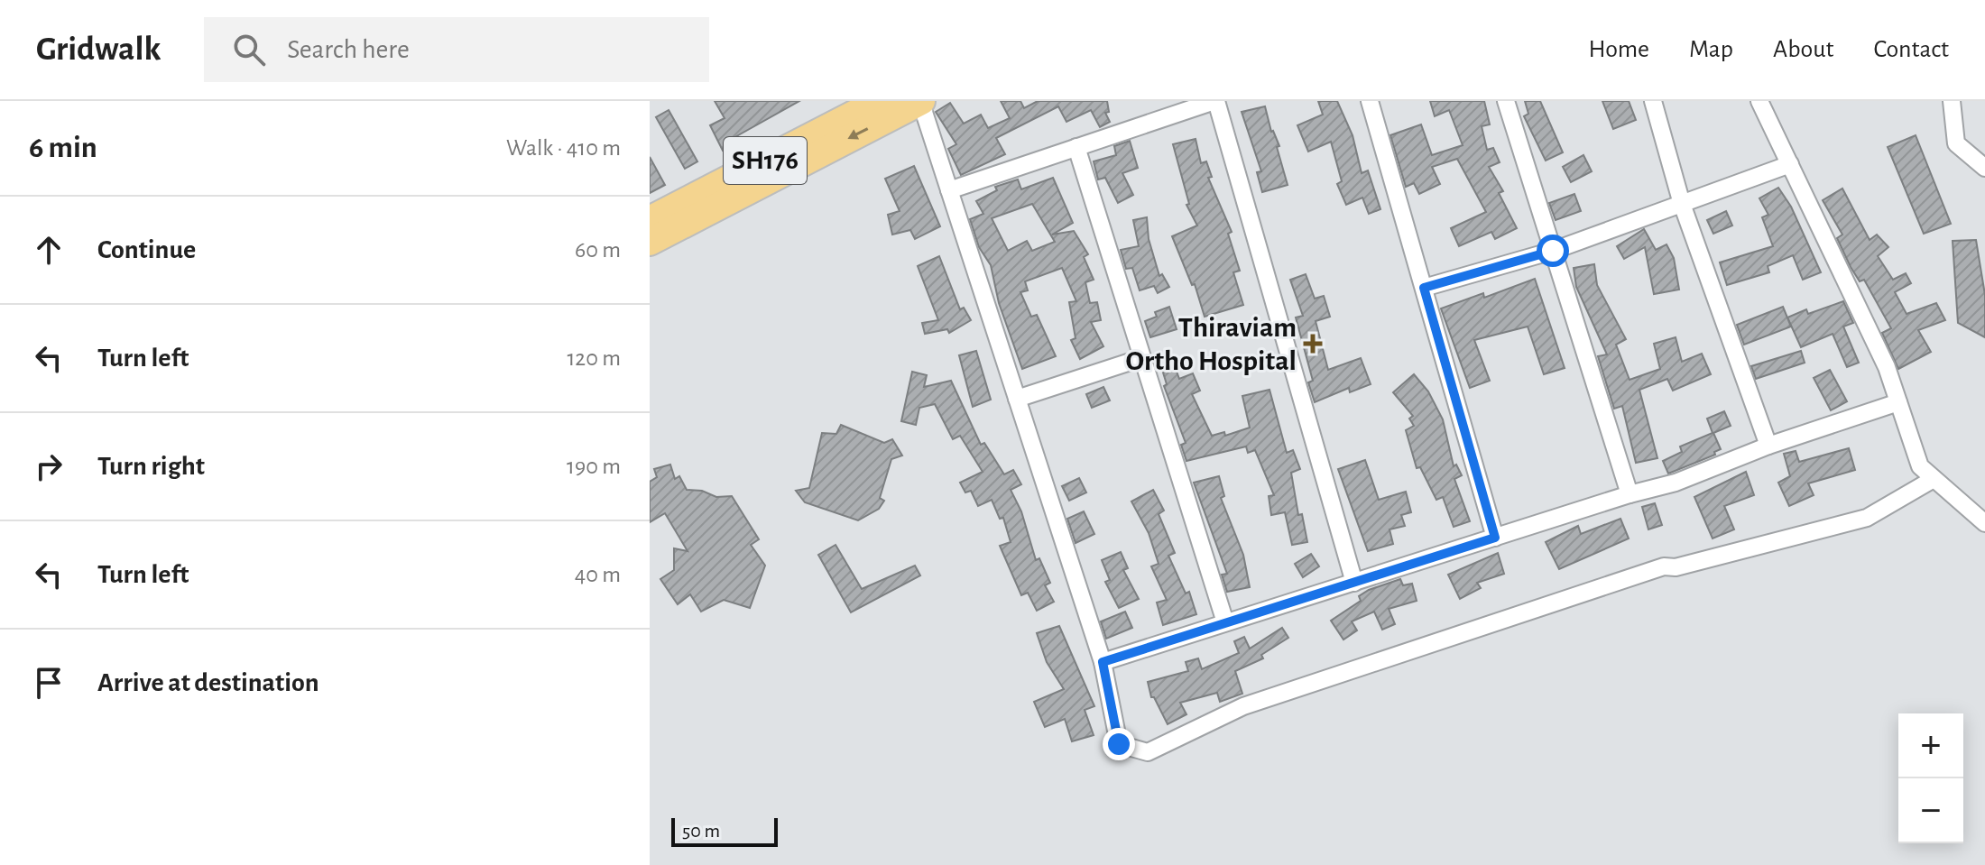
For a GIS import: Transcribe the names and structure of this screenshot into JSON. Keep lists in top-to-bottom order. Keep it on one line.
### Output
{"streets":{"main road":["SH176"]},"places":{"health":["Thiraviam Ortho Hospital"]},"scale_bar":"50 m","page":{"header":"Gridwalk","search":"Search here","nav":["Home","Map","About","Contact"],"heading":["6 min","Walk · 410 m"],"list":[["Continue","60 m"],["Turn left","120 m"],["Turn right","190 m"],["Turn left","40 m"],"Arrive at destination"],"map_buttons":["+","−"],"scale":"50 m"}}
